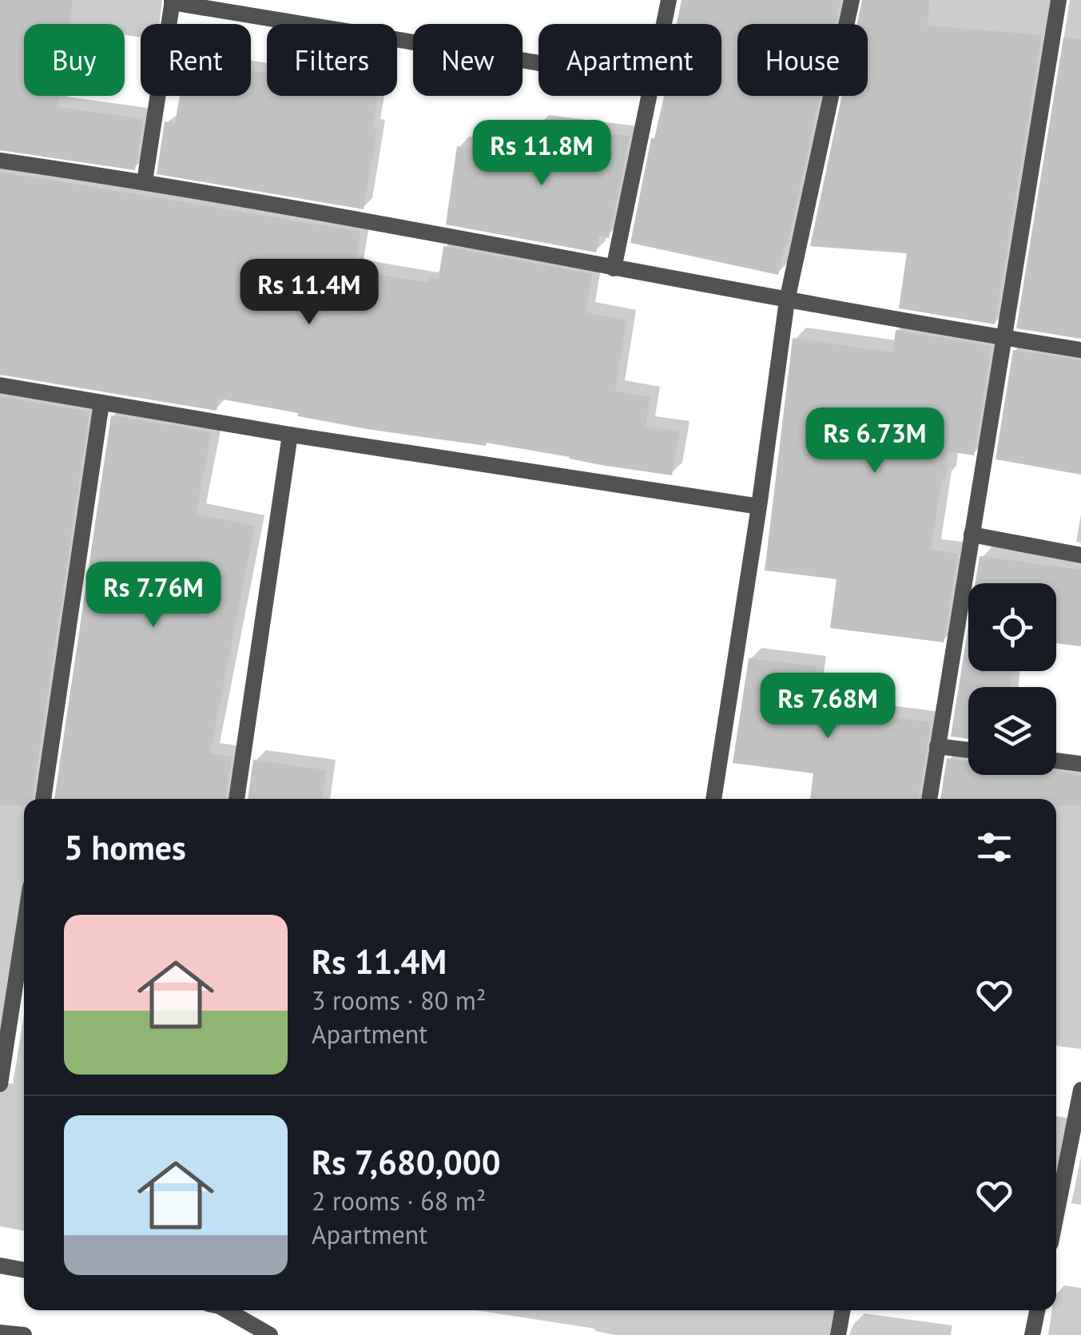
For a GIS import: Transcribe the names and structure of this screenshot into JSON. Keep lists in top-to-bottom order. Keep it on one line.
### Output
{"page":{"chip":["Buy","Rent","Filters","New","Apartment","House"],"price":["Rs 11.8M","Rs 11.4M","Rs 6.73M","Rs 7.76M","Rs 7.68M"],"heading":"5 homes","list":[{"name":"Rs 11.4M","note":"3 rooms · 80 m² · Apartment"},{"name":"Rs 7,680,000","note":"2 rooms · 68 m² · Apartment"}]}}
